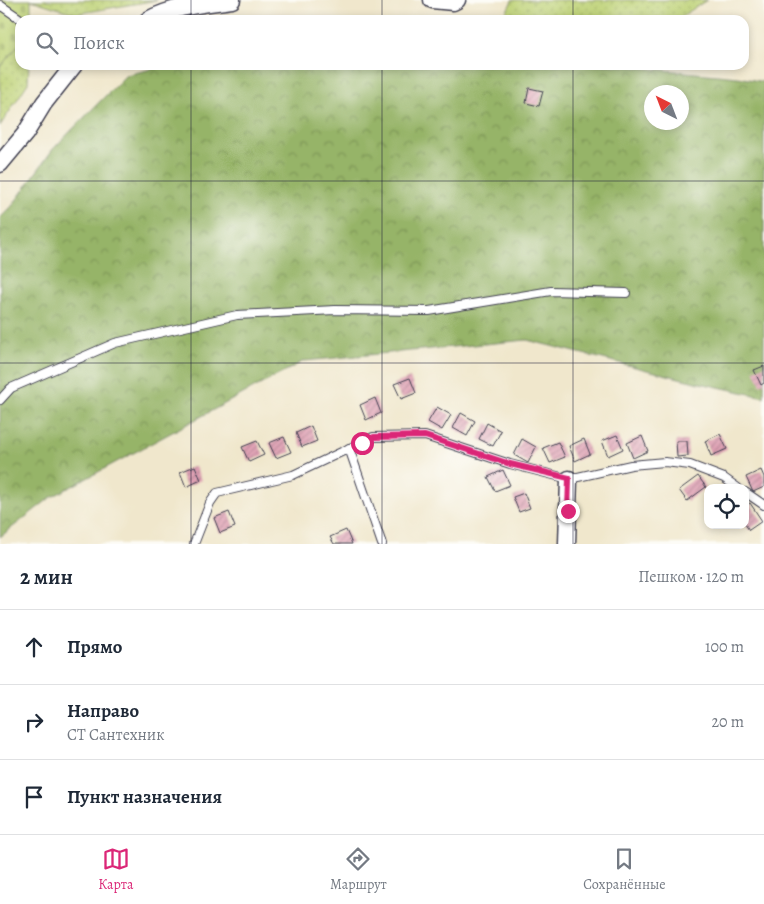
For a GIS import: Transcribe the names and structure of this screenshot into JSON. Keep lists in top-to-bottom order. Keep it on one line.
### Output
{"north":"top left","page":{"search":"Поиск","heading":["2 мин","Пешком · 120 m"],"list":[["Прямо","100 m"],["Направо","СТ Сантехник","20 m"],"Пункт назначения"],"nav":["Карта","Маршрут","Сохранённые"]}}
